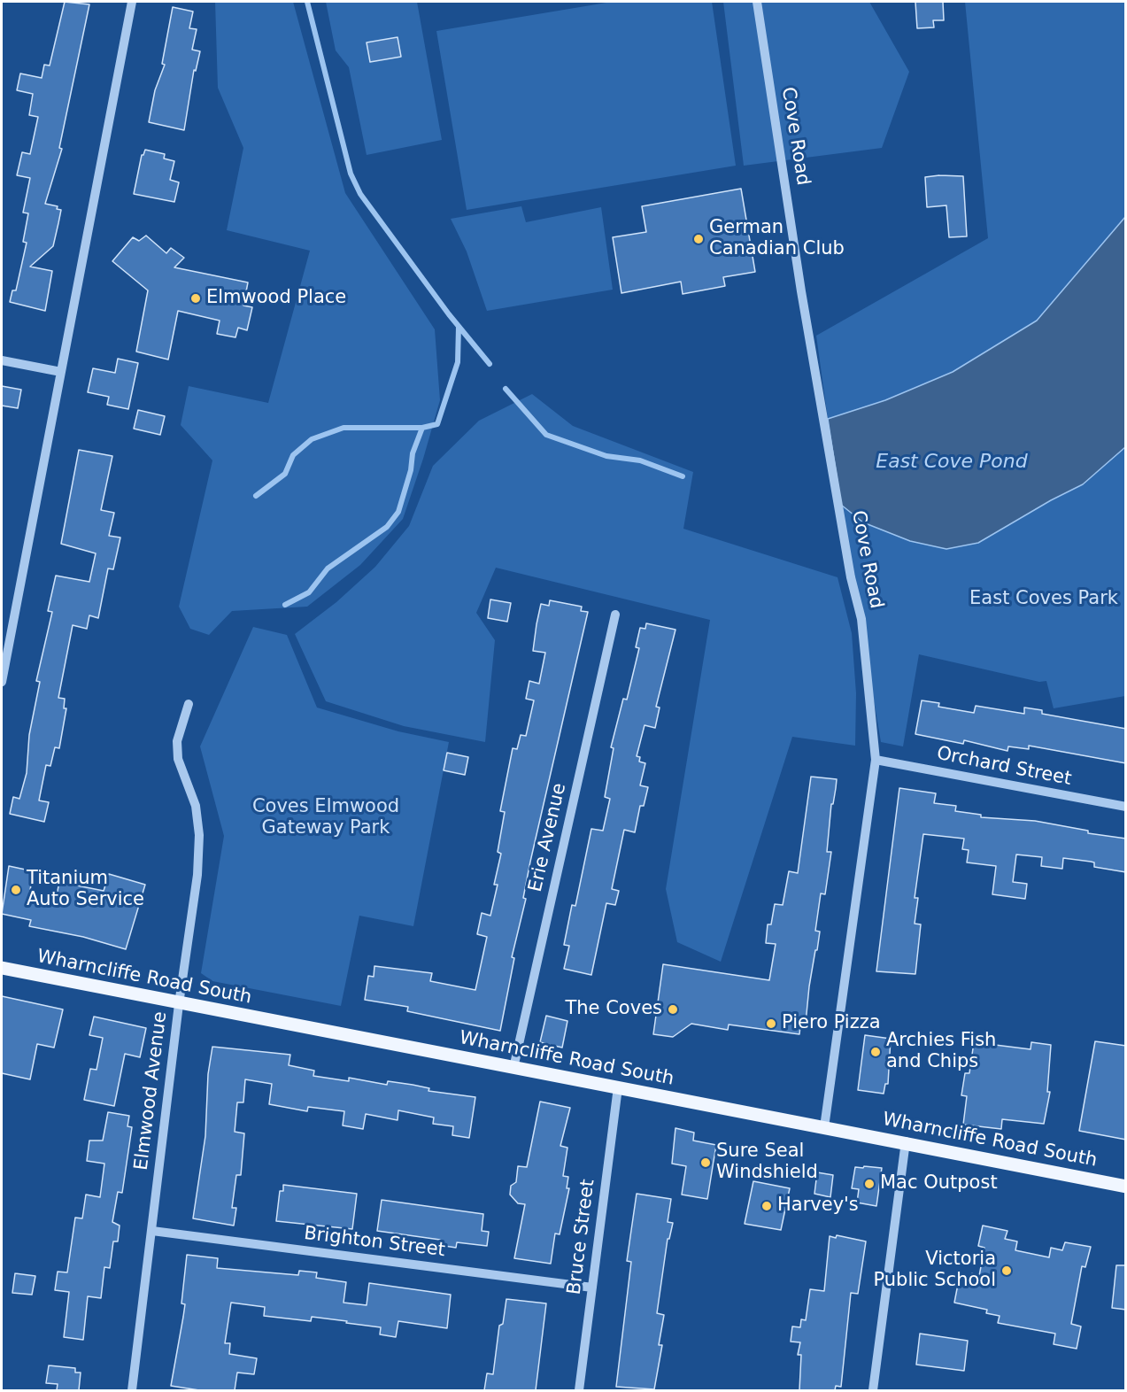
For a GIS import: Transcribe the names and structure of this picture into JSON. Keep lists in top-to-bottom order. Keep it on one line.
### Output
{"streets":{"main road":["Wharncliffe Road South"],"street":["Cove Road","Orchard Street","Erie Avenue","Elmwood Avenue","Bruce Street","Brighton Street"]},"crossings":[["Cove Road","Orchard Street"],["Cove Road","Wharncliffe Road South"],["Erie Avenue","Wharncliffe Road South"],["Wharncliffe Road South","Elmwood Avenue"],["Wharncliffe Road South","Bruce Street"],["Elmwood Avenue","Brighton Street"],["Bruce Street","Brighton Street"]],"water":["East Cove Pond"],"parks":["East Coves Park","Coves Elmwood Gateway Park"],"places":["German Canadian Club","Elmwood Place","Titanium Auto Service","The Coves","Piero Pizza","Archies Fish and Chips","Sure Seal Windshield","Mac Outpost","Harvey's","Victoria Public School"]}
